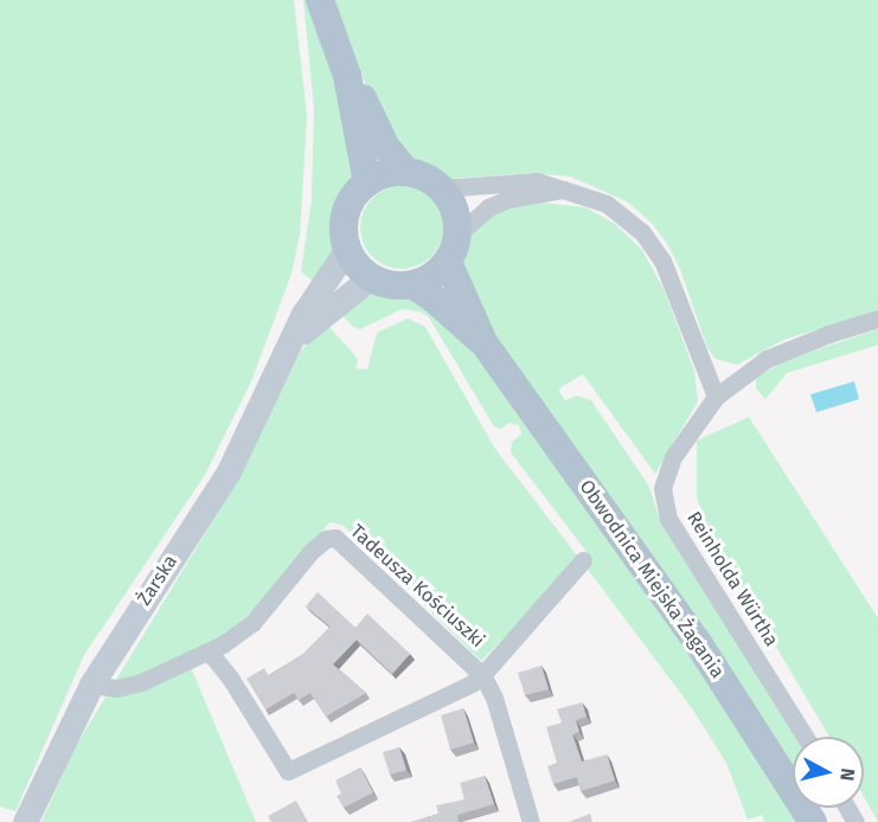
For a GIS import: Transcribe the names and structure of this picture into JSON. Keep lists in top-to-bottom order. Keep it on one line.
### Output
{"streets":{"main road":["Obwodnica Miejska Żagania"],"street":["Reinholda Würtha","Żarska","Tadeusza Kościuszki"]},"crossings":[["Obwodnica Miejska Żagania","Żarska"],["Żarska","Tadeusza Kościuszki"]],"north":"right"}
